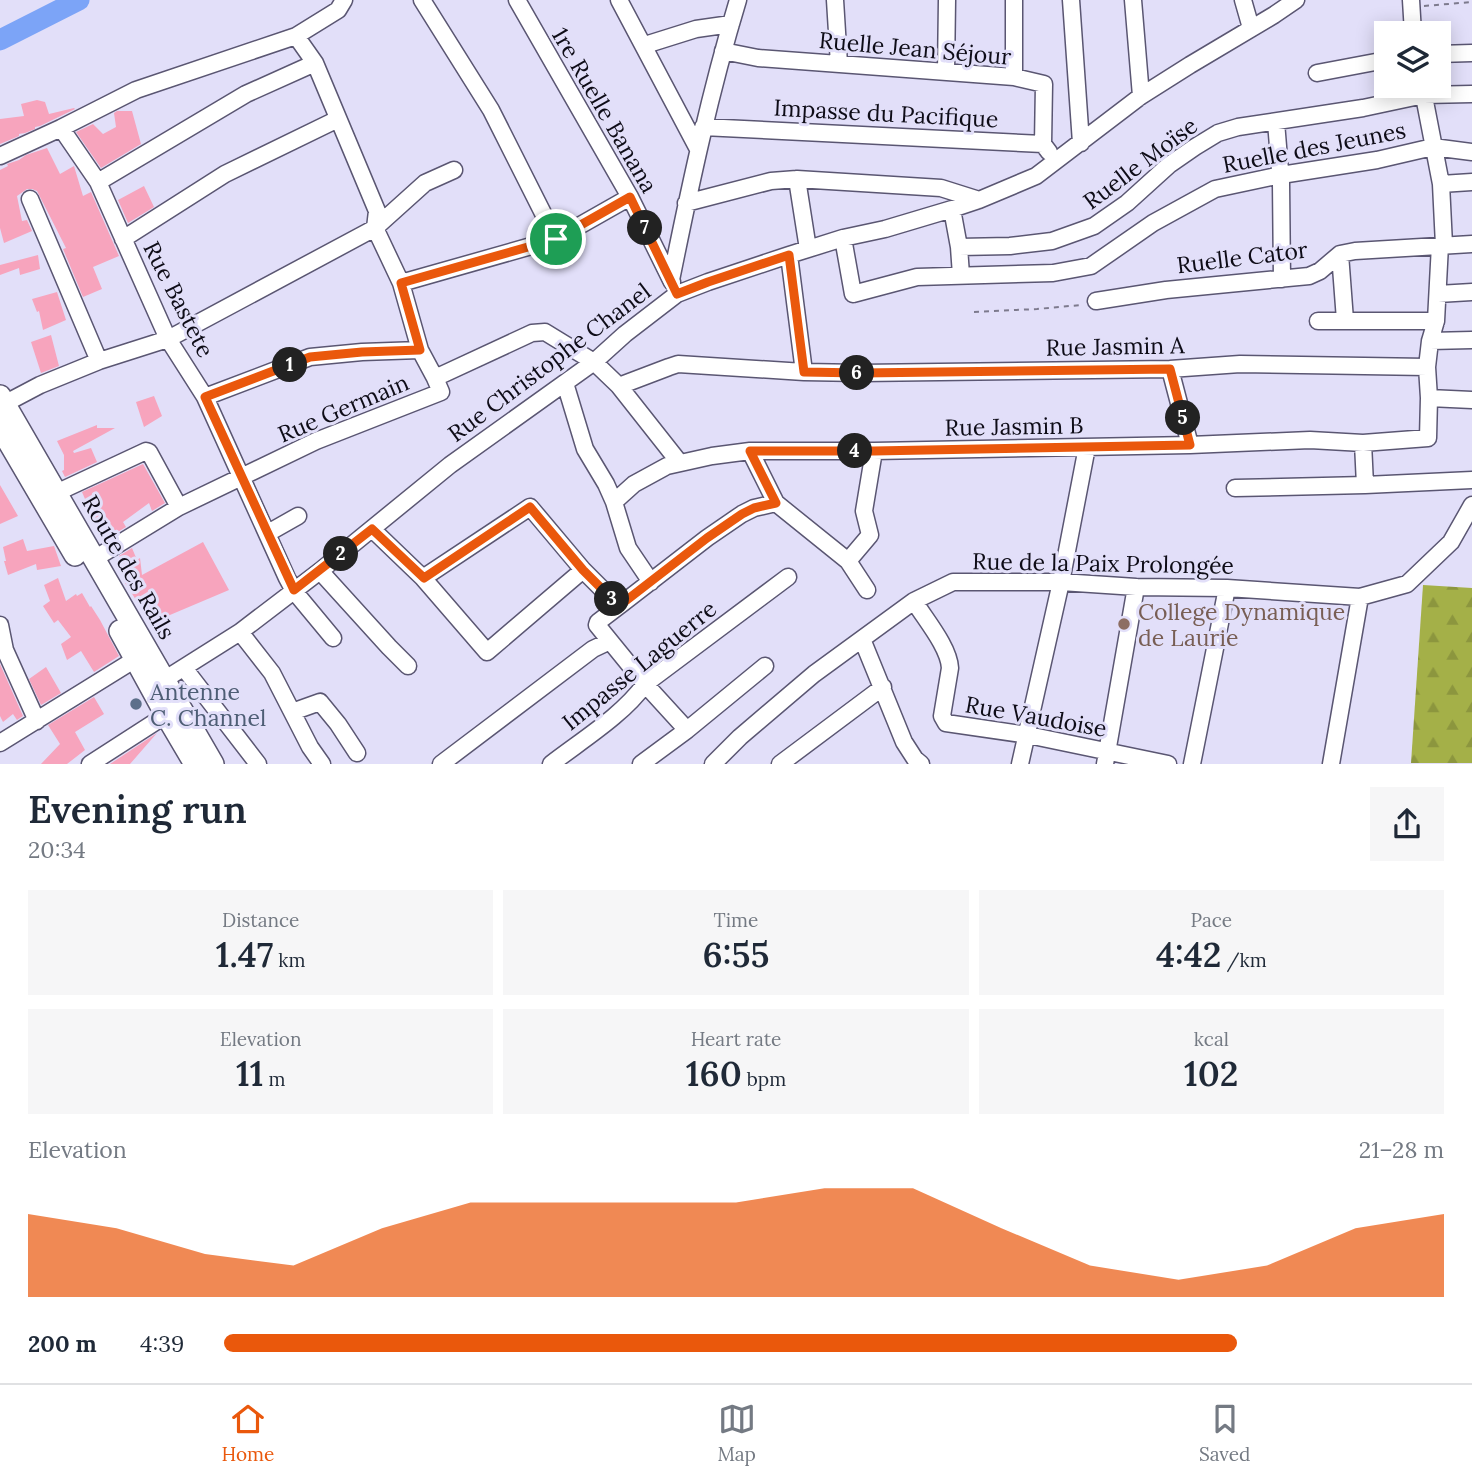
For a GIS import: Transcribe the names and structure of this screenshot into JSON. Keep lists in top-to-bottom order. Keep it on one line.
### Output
{"streets":{"main road":["Route des Rails"],"street":["Ruelle Jean Séjour","1re Ruelle Banana","Impasse du Pacifique","Ruelle des Jeunes","Ruelle Moïse","Ruelle Cator","Rue Bastete","Rue Jasmin A","Rue Christophe Chanel","Rue Germain","Rue Jasmin B","Rue de la Paix Prolongée","Impasse Laguerre","Rue Vaudoise"]},"crossings":[["Ruelle Jean Séjour","Impasse du Pacifique"],["1re Ruelle Banana","Rue Christophe Chanel"],["Ruelle des Jeunes","Rue Christophe Chanel"],["Rue Bastete","Rue Christophe Chanel"],["Rue Bastete","Rue Germain"],["Rue Jasmin A","Rue Germain"],["Rue Christophe Chanel","Rue Germain"],["Rue Christophe Chanel","Route des Rails"],["Rue Germain","Rue Jasmin B"],["Rue Germain","Route des Rails"],["Rue de la Paix Prolongée","Rue Vaudoise"]],"places":["College Dynamique de Laurie","Antenne C. Channel"],"page":{"pins":["7","1","6","5","4","2","3"],"heading":["Evening run","20:34"],"stats":[["Distance","1.47 km"],["Time","6:55"],["Pace","4:42 /km"],["Elevation","11 m"],["Heart rate","160 bpm"],["kcal","102"]],"chart":["Elevation","21–28 m"],"list":[{"name":"200 m","note":"4:39"}],"tabs":["Home","Map","Saved"]}}
